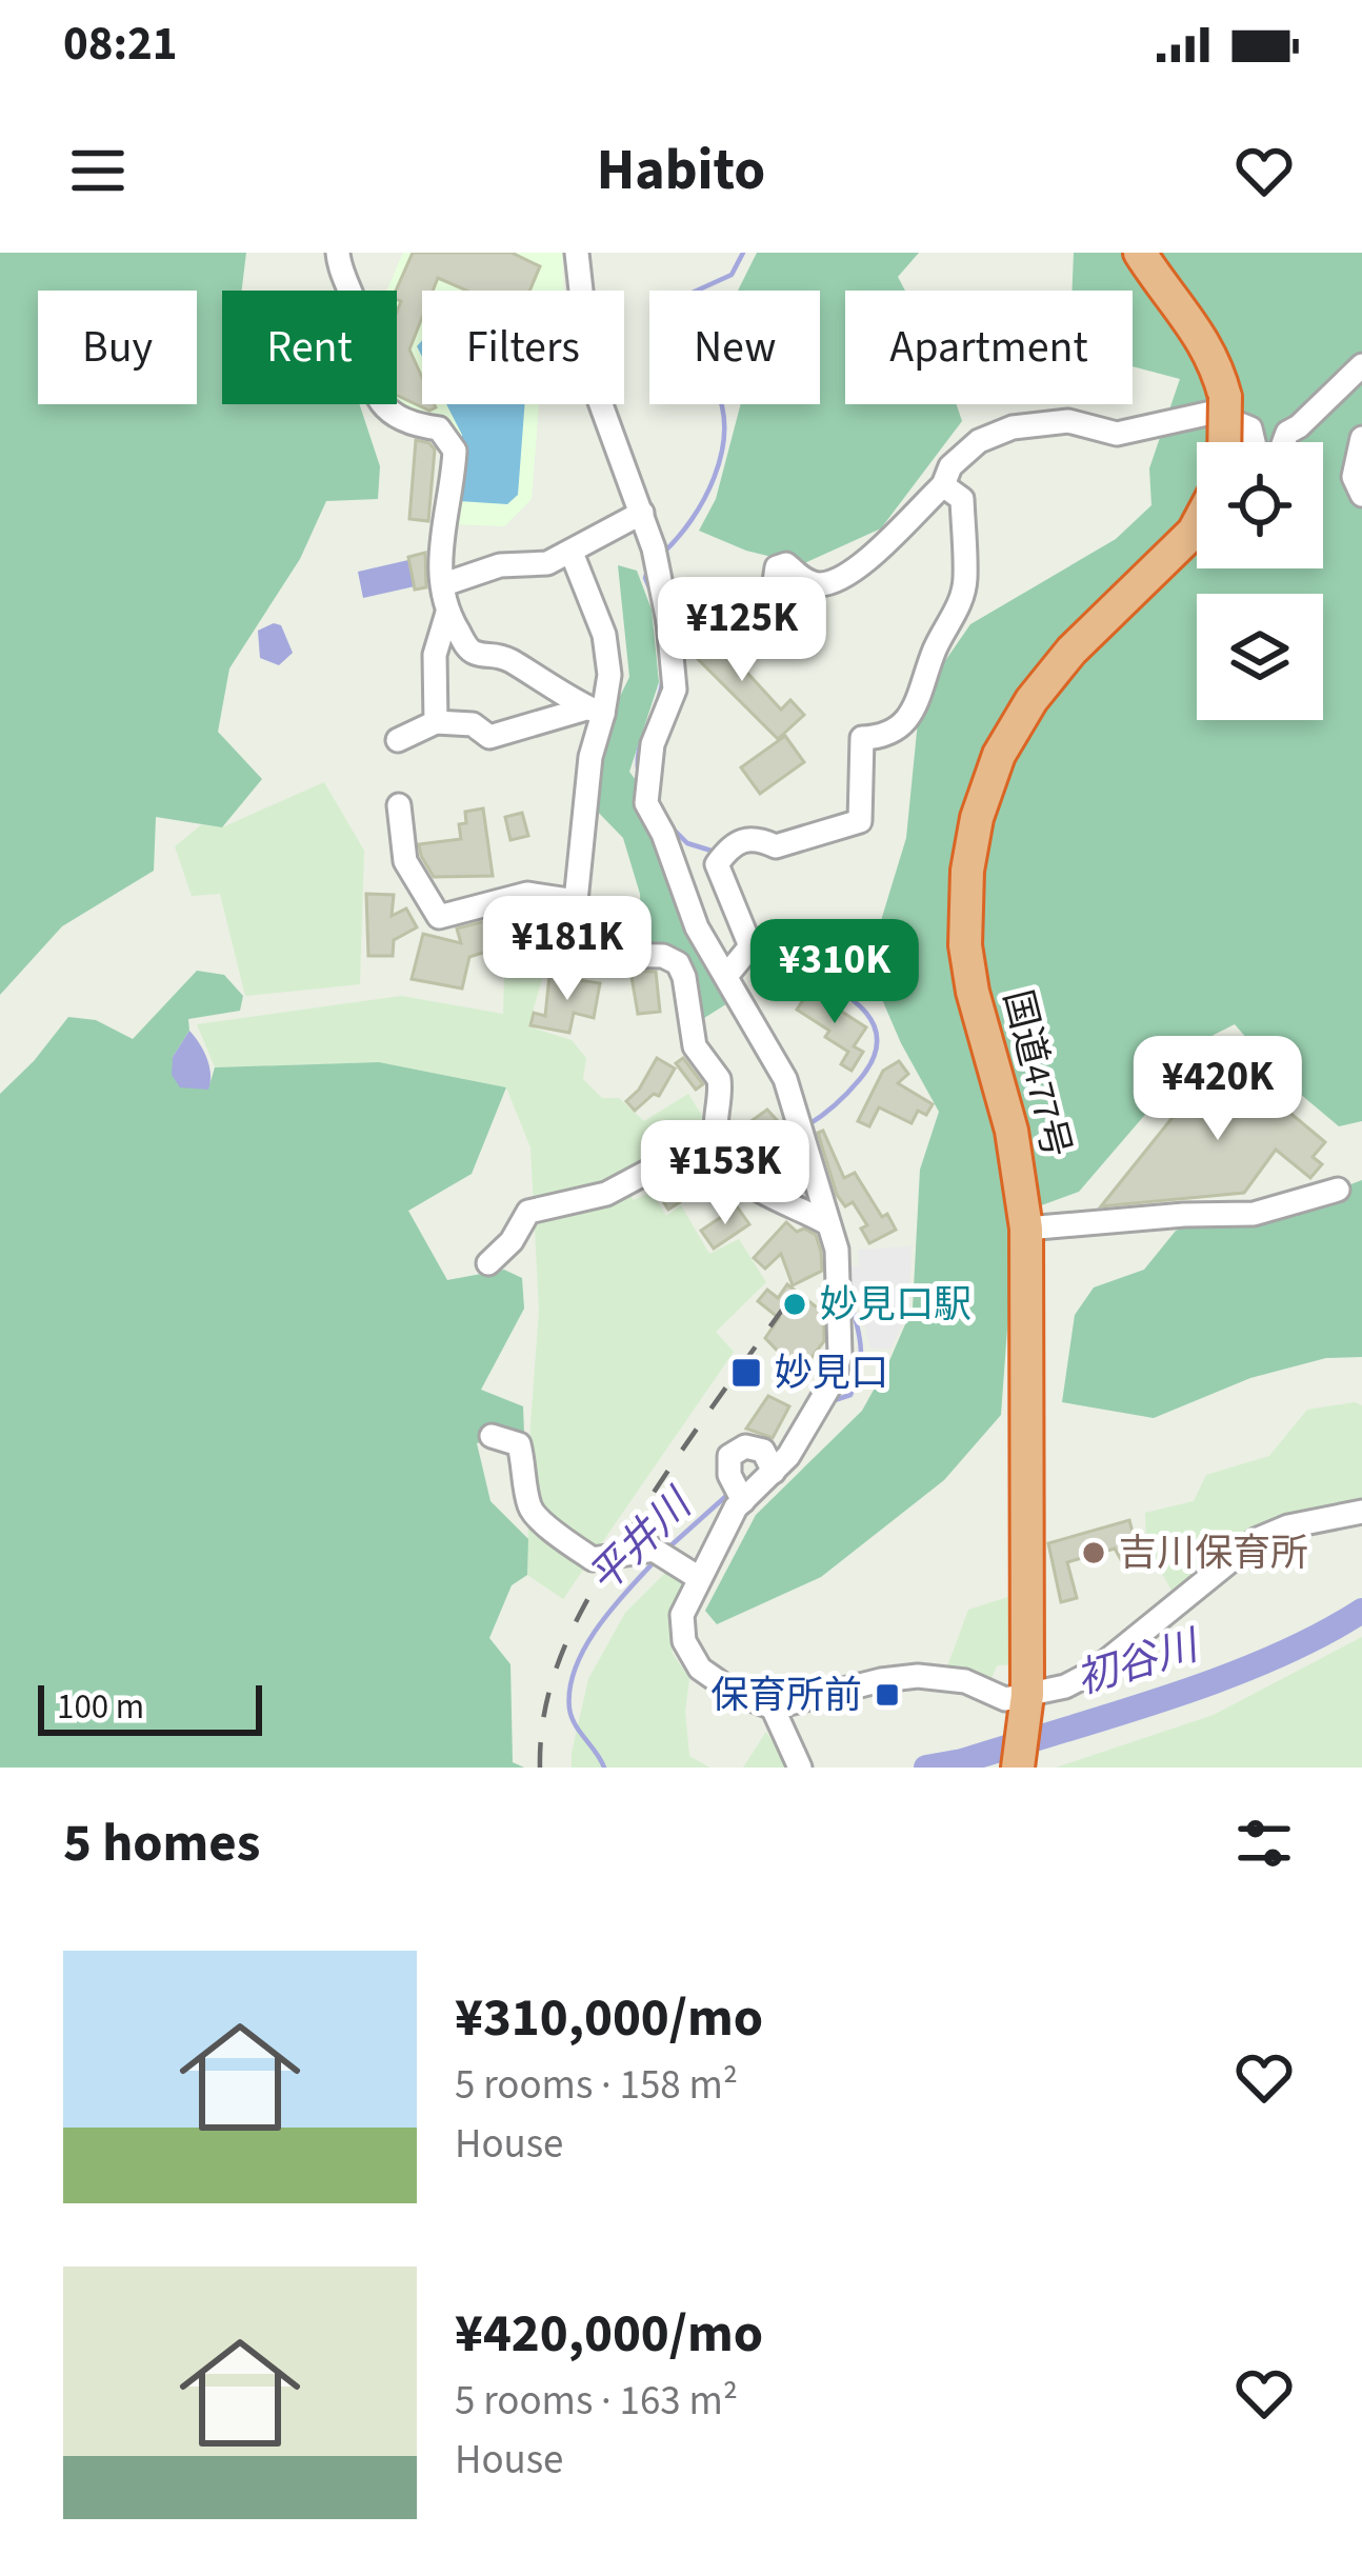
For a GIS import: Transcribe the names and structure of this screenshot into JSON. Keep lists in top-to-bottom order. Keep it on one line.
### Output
{"streets":{"highway":["国道477号"]},"water":["平井川","初谷川"],"places":{"other":["妙見口駅","吉川保育所"],"transit":["妙見口","保育所前"]},"scale_bar":"100 m","page":{"status":"08:21","header":"Habito","chip":["Buy","Rent","Filters","New","Apartment"],"price":["¥125K","¥181K","¥310K","¥420K","¥153K"],"scale":"100 m","heading":"5 homes","list":[{"name":"¥310,000/mo","note":"5 rooms · 158 m² · House"},{"name":"¥420,000/mo","note":"5 rooms · 163 m² · House"}]}}
